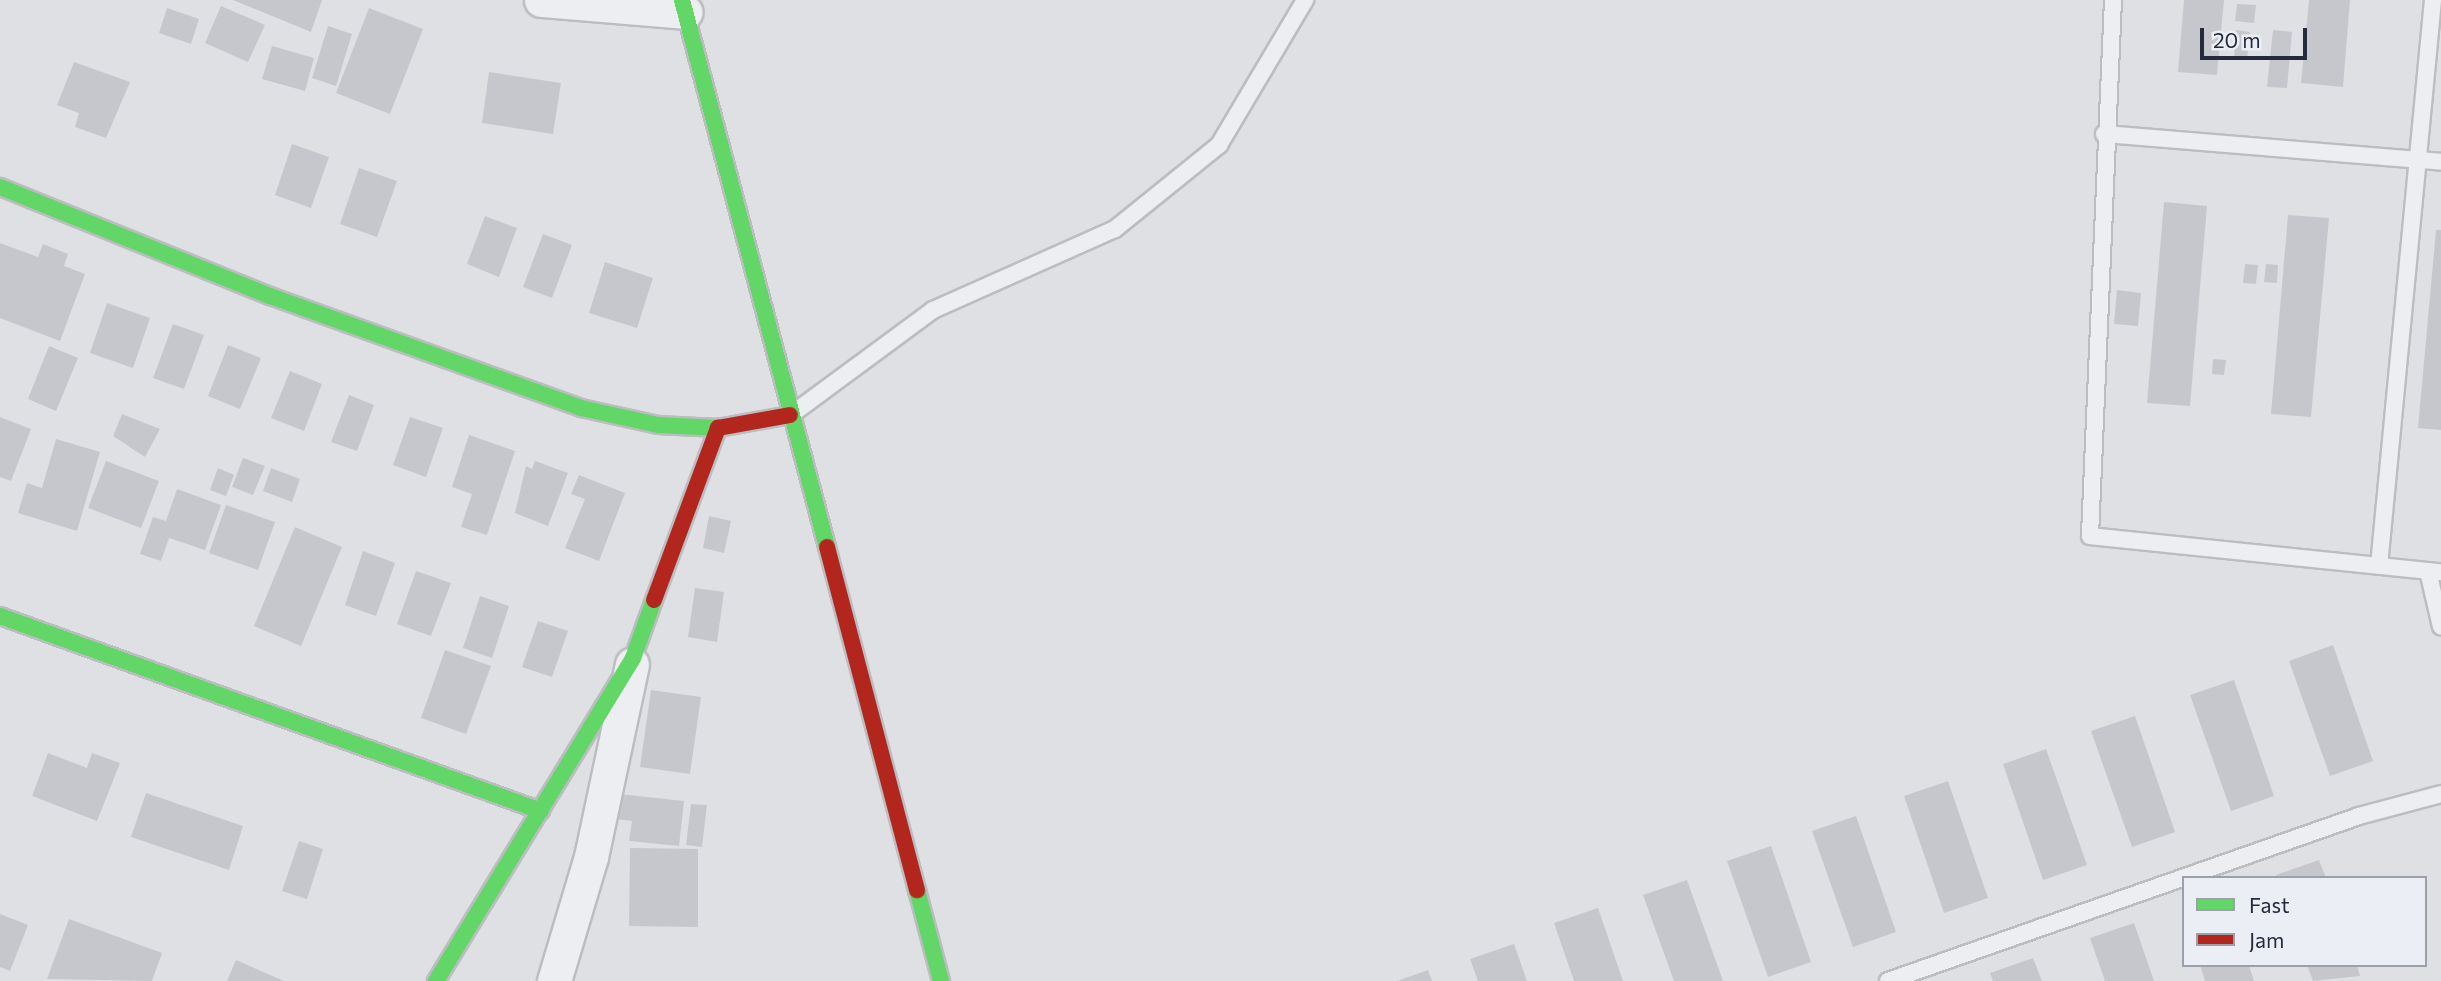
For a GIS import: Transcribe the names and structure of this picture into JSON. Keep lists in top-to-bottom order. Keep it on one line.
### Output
{"legend":["Fast","Jam"],"scale_bar":"20 m"}
